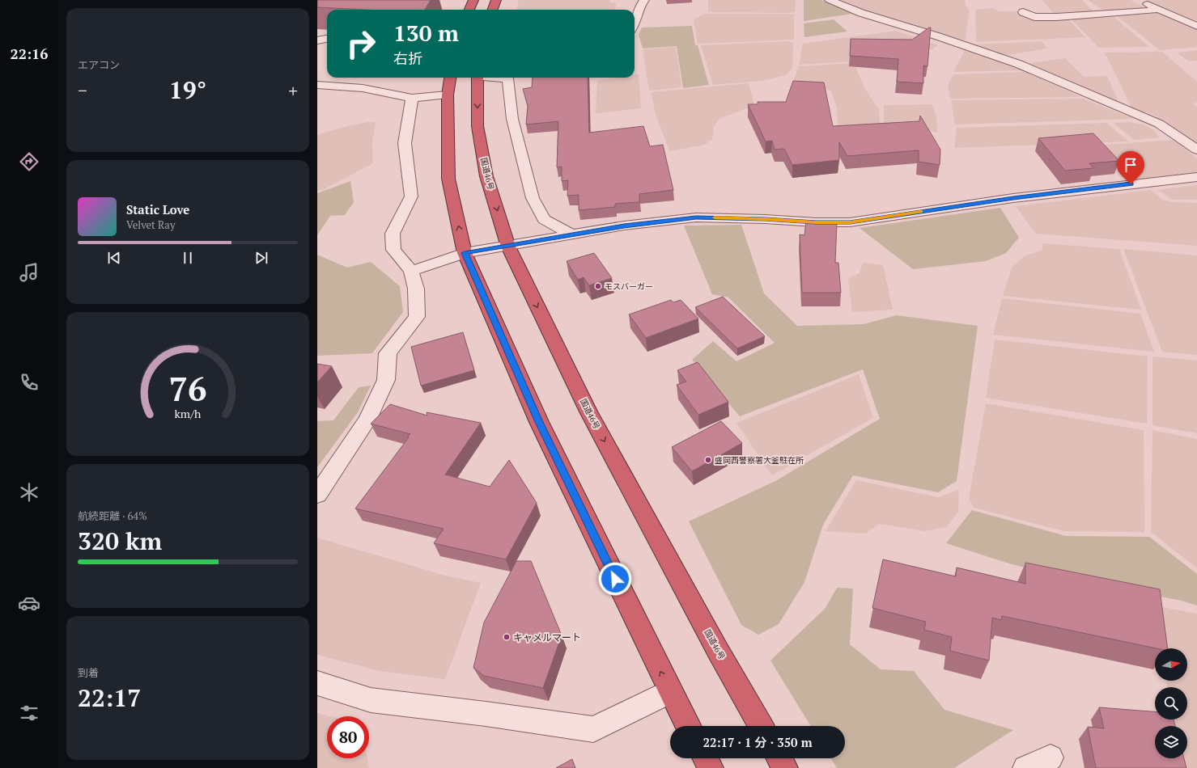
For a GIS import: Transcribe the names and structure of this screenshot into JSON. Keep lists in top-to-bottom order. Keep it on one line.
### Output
{"streets":{"highway":["国道46号"]},"places":["モスバーガー","盛岡西警察署大釜駐在所","キャメルマート"],"north":"right","page":{"tabs":"22:16","tile":["エアコン",["航続距離 · 64%","320 km"],["到着","22:17"]],"turn":["130 m","右折"],"heat":["−","19°","+"],"song":["Static Love","Velvet Ray"],"limit":"80","trip":"22:17 · 1 分 · 350 m","gauge":["76","km/h"]}}
